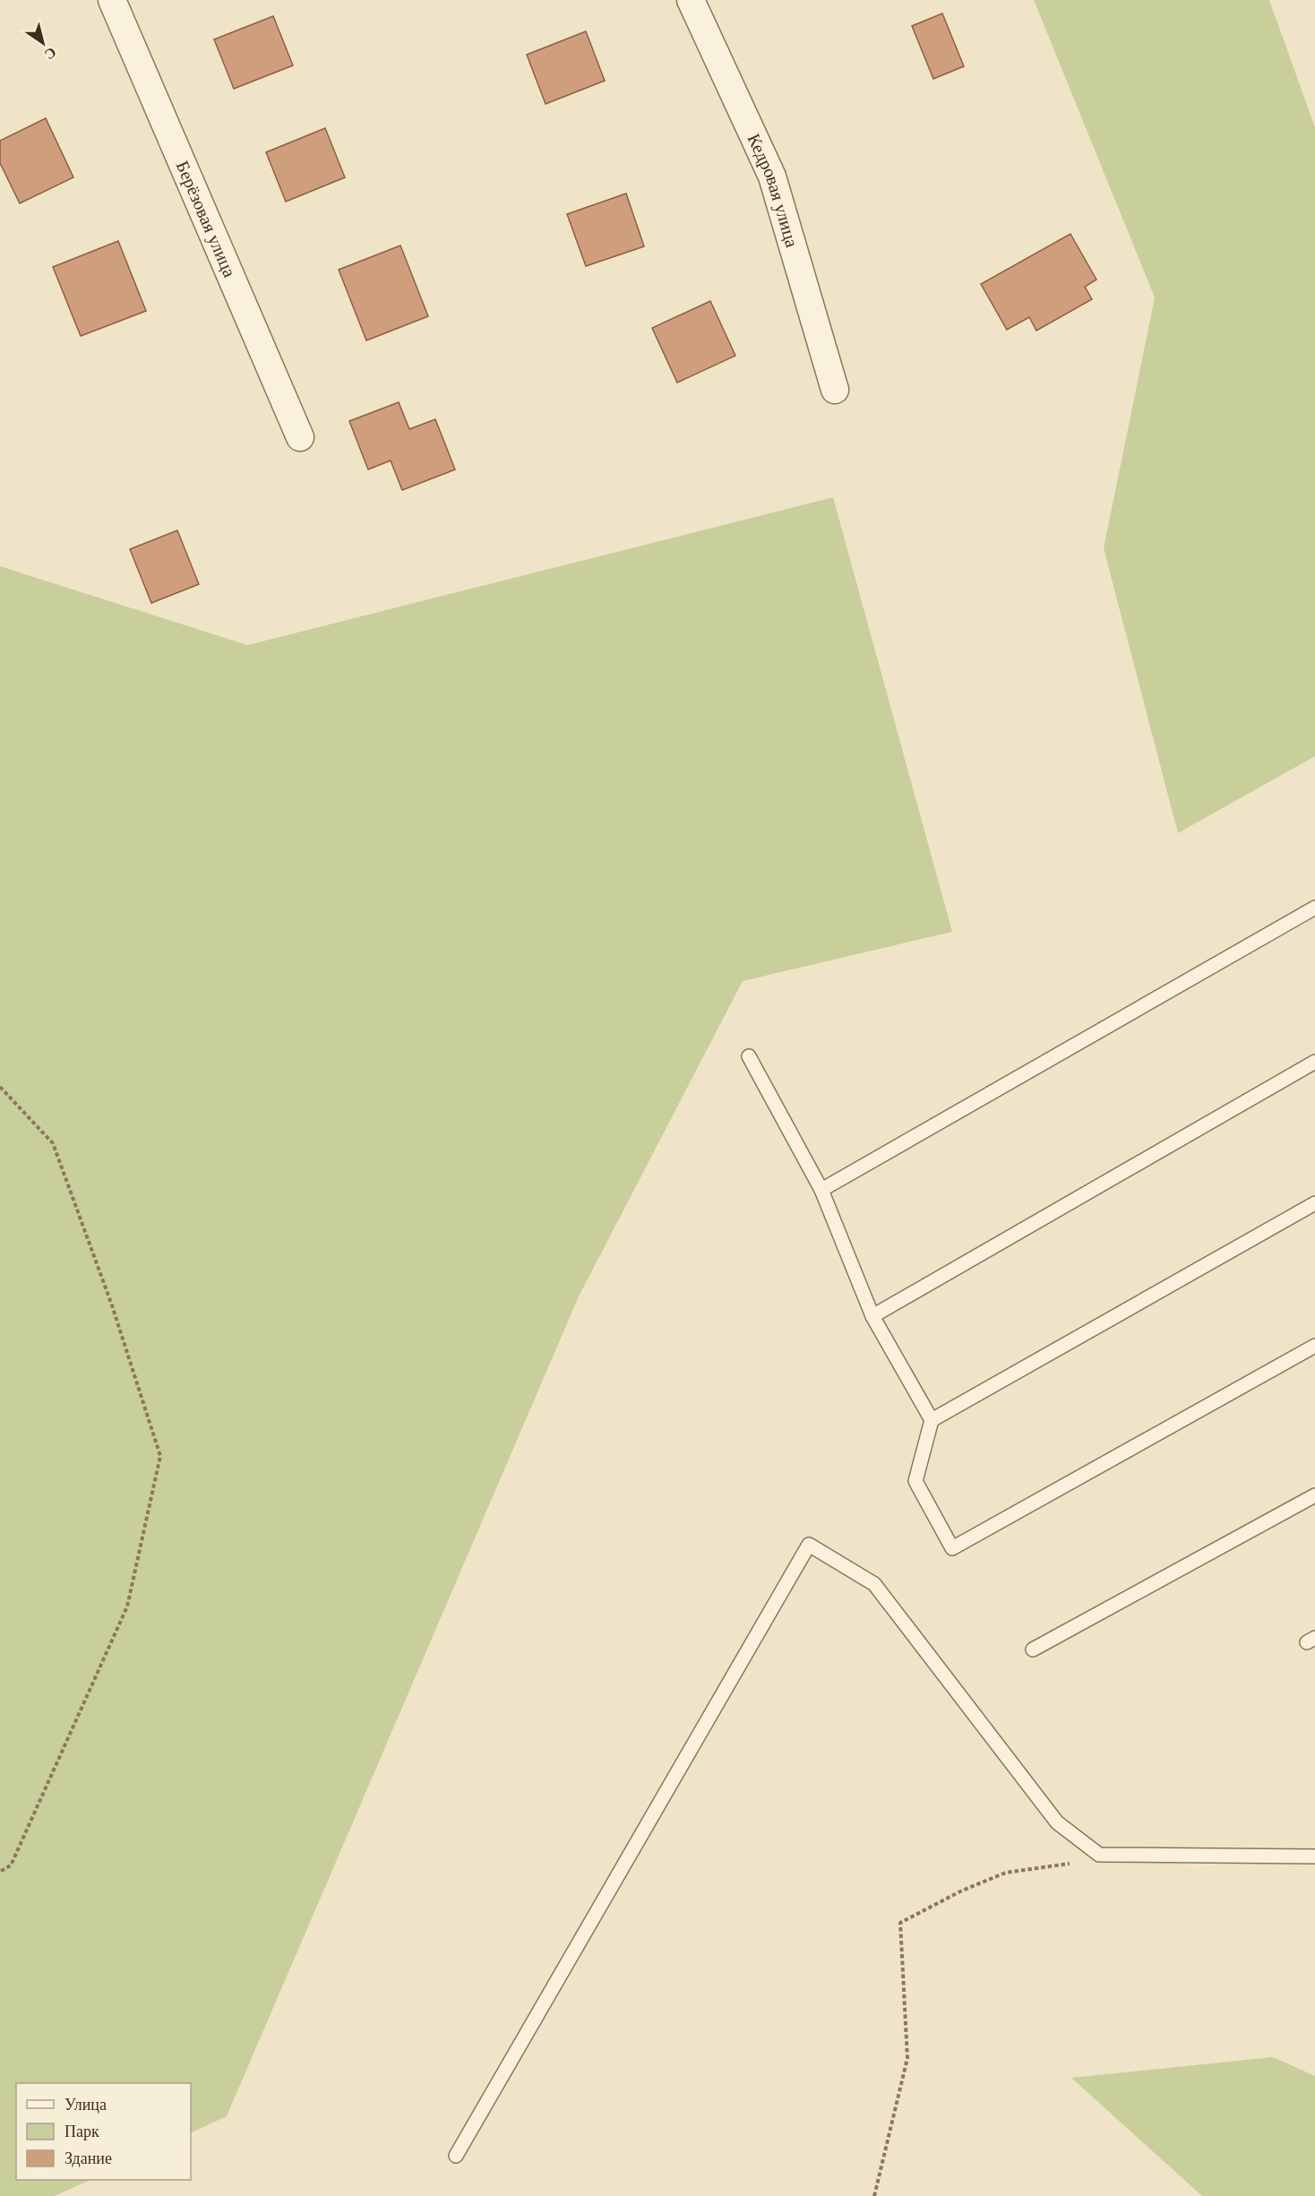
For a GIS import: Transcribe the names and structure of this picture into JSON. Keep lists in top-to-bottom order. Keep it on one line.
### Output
{"streets":{"street":["Кедровая улица","Берёзовая улица"]},"legend":["Улица","Парк","Здание"],"north":"bottom right"}
